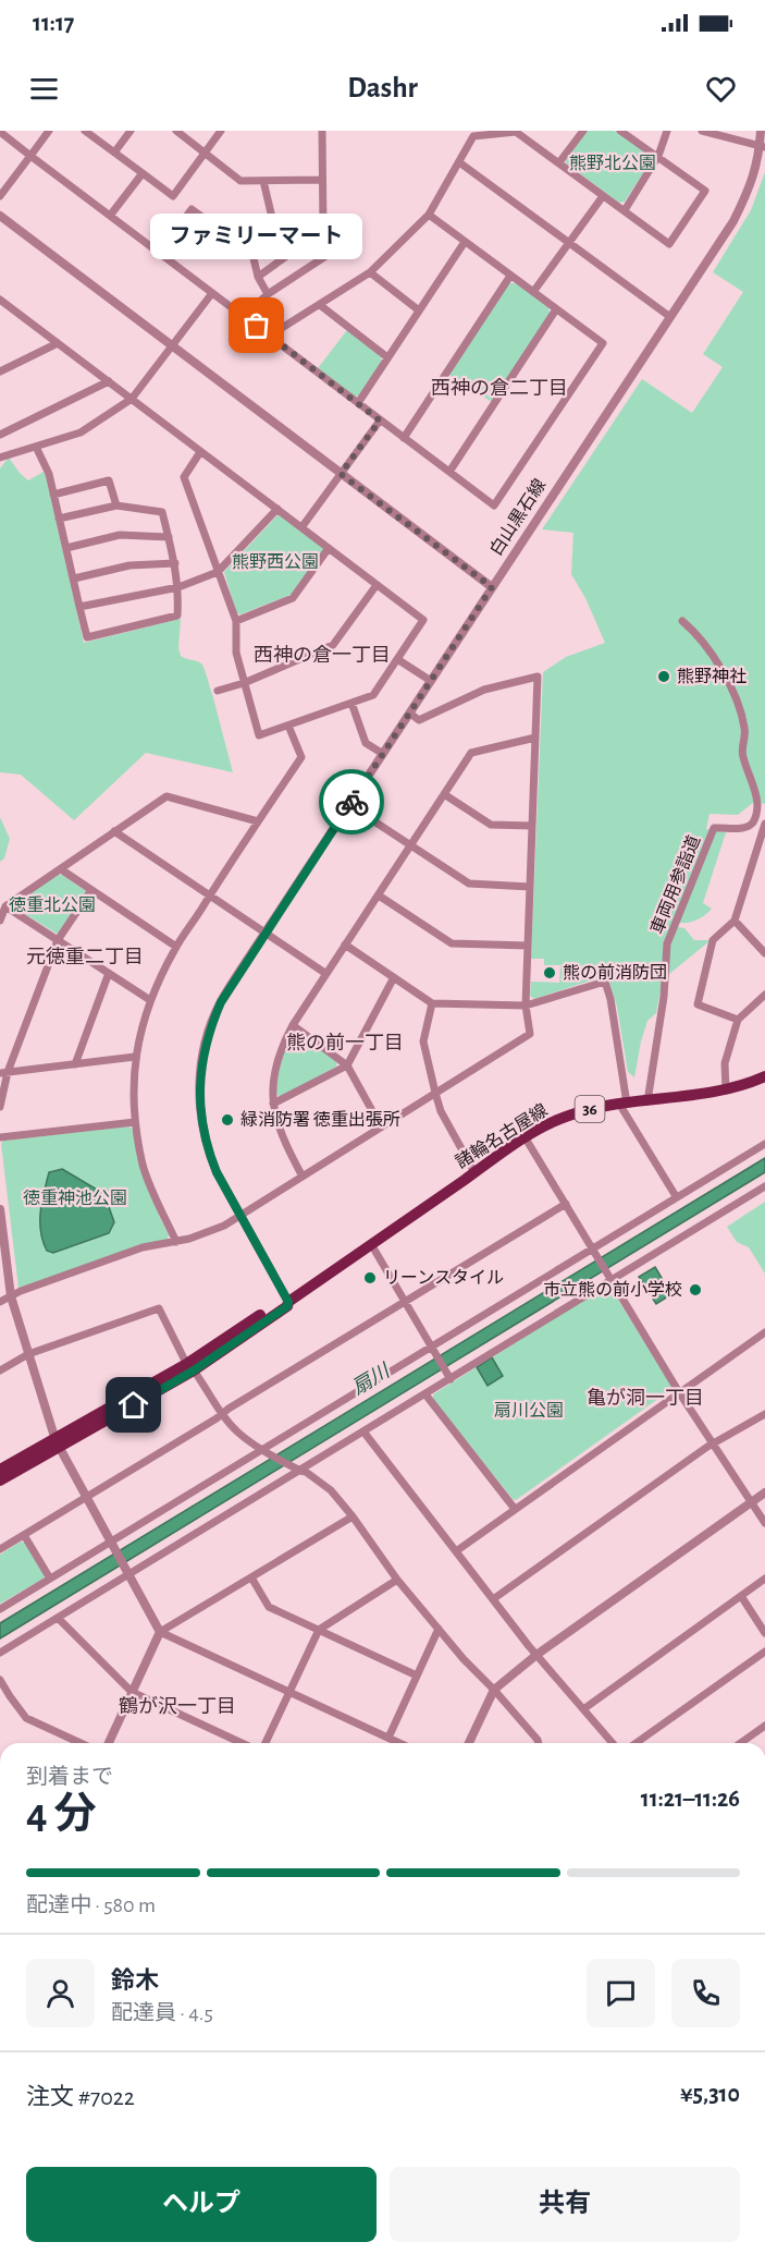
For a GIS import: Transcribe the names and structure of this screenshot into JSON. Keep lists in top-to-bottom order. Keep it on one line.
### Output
{"streets":{"main road":["36","諸輪名古屋線"],"street":["白山黒石線","車両用参詣道"]},"crossings":[["白山黒石線","諸輪名古屋線"],["車両用参詣道","諸輪名古屋線"]],"districts":["西神の倉二丁目","西神の倉一丁目","元徳重二丁目","熊の前一丁目","亀が洞一丁目","鶴が沢一丁目"],"water":["扇川"],"parks":["熊野北公園","熊野西公園","徳重北公園","徳重神池公園","扇川公園"],"places":["ファミリーマート","熊野神社","熊の前消防団","緑消防署 徳重出張所","リーンスタイル","市立熊の前小学校"],"page":{"status":"11:17","header":"Dashr","bubble":"ファミリーマート","heading":["4 分","到着まで","11:21–11:26"],"panel":["鈴木","配達員 · 4.5","注文 #7022","¥5,310"],"bar":"配達中 · 580 m","buttons":["ヘルプ","共有"]}}
